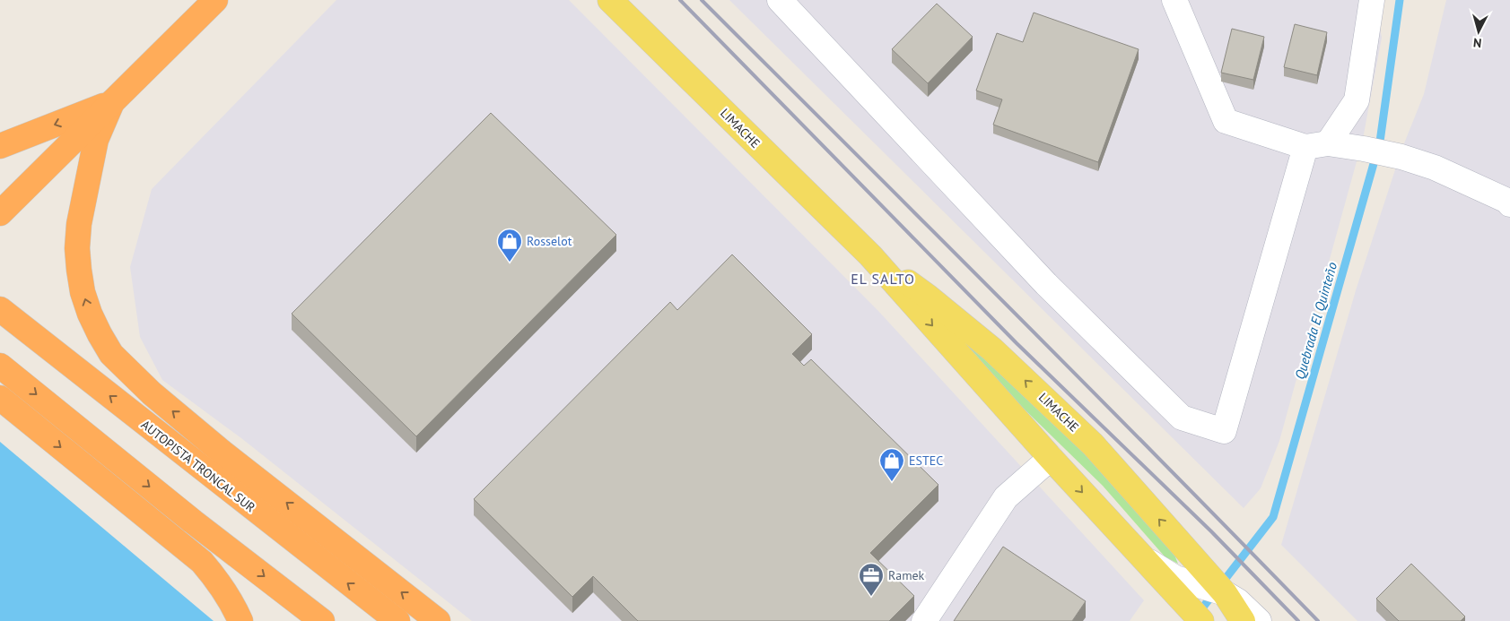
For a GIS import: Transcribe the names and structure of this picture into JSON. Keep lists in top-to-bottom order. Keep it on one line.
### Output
{"streets":{"highway":["AUTOPISTA TRONCAL SUR"],"main road":["LIMACHE"]},"districts":["EL SALTO"],"water":["Quebrada El Quinteño"],"places":{"shop":["Rosselot","ESTEC"],"office":["Ramek"]},"north":"bottom"}
